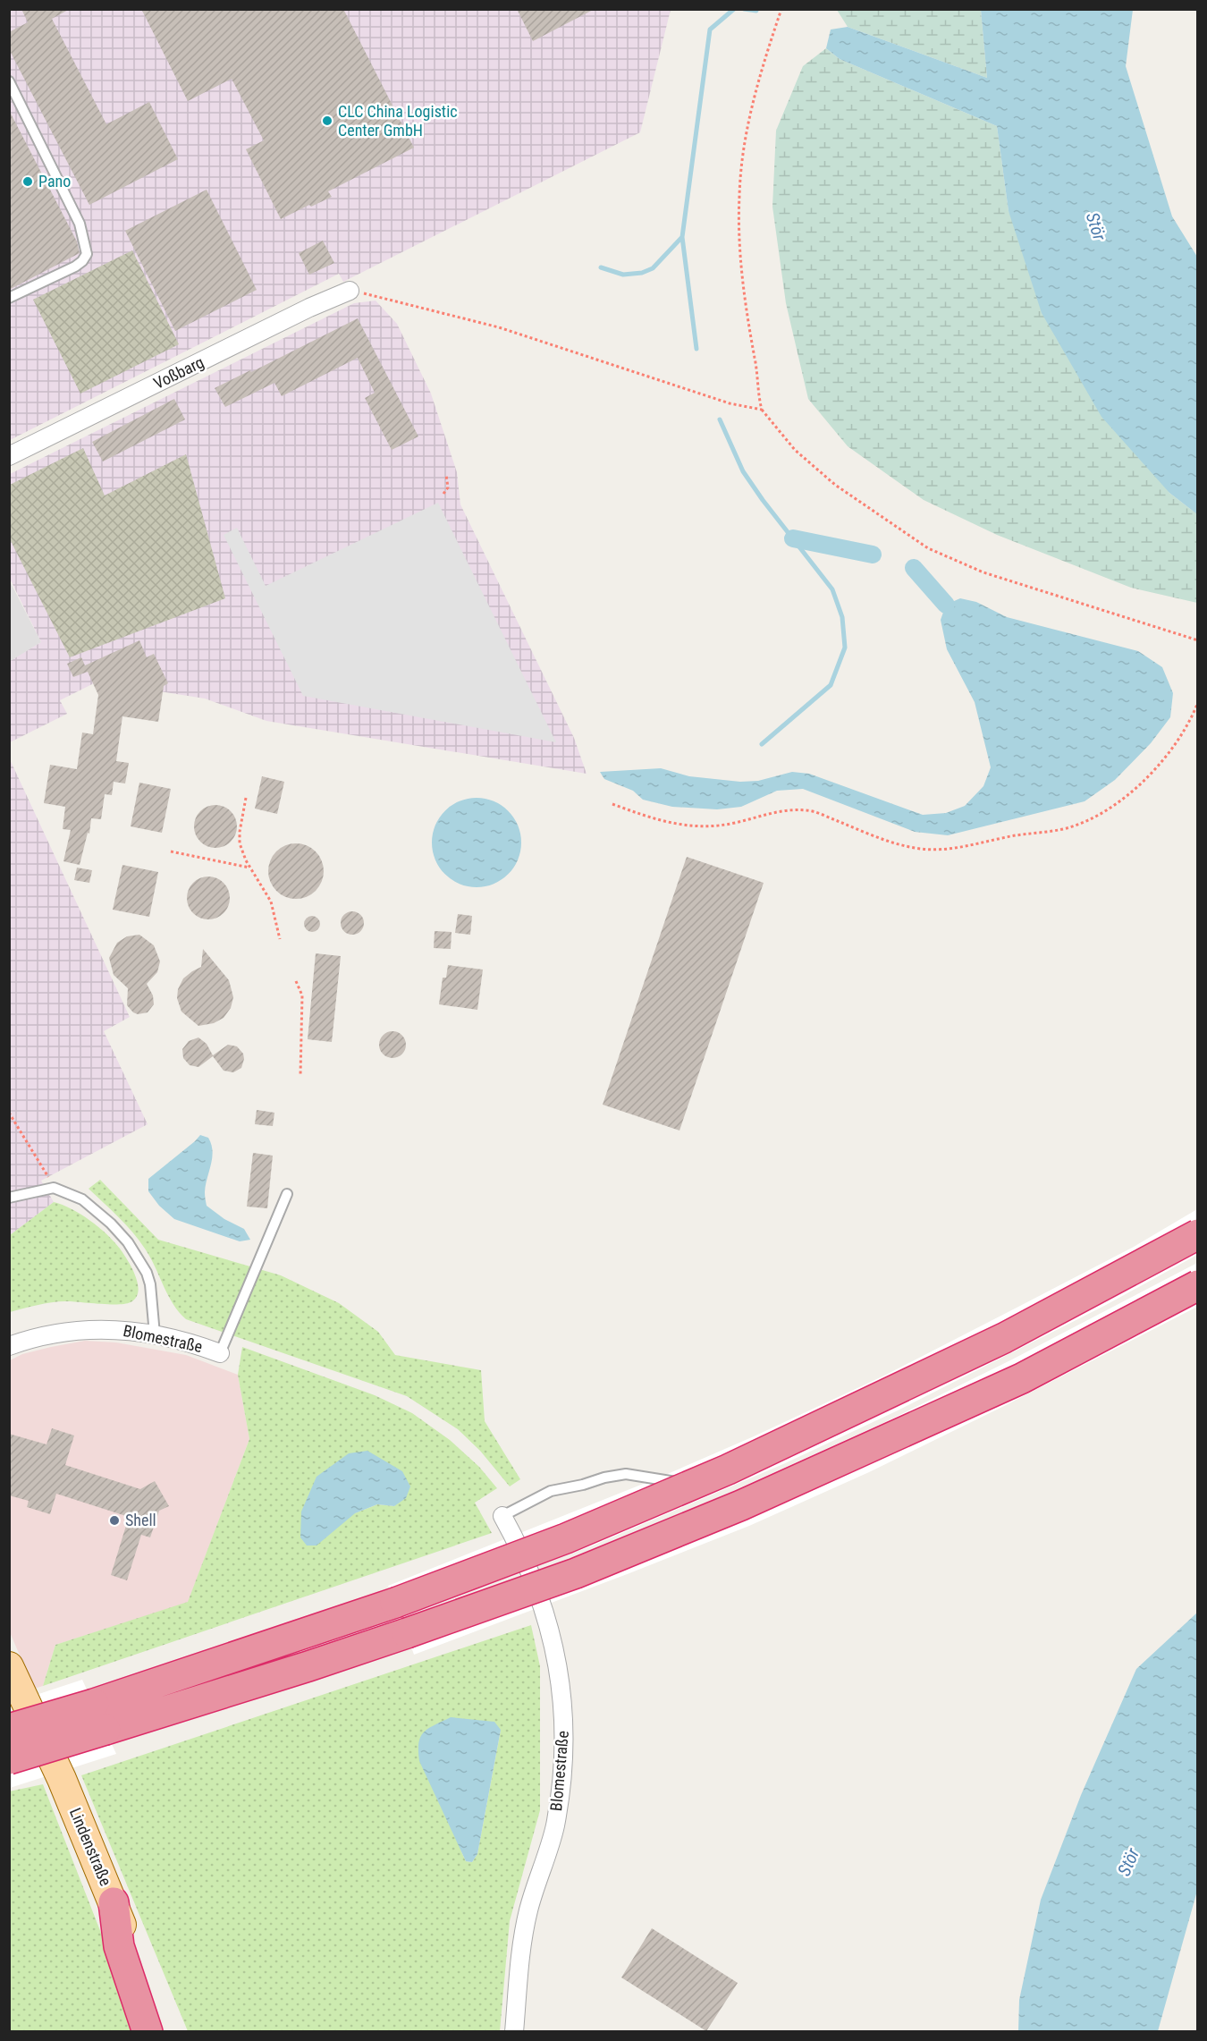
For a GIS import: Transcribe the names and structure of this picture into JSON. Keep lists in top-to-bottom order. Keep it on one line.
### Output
{"streets":{"main road":["Lindenstraße"],"street":["Voßbarg","Blomestraße"]},"water":["Stör"],"places":["CLC China Logistic Center GmbH","Pano","Shell"]}
